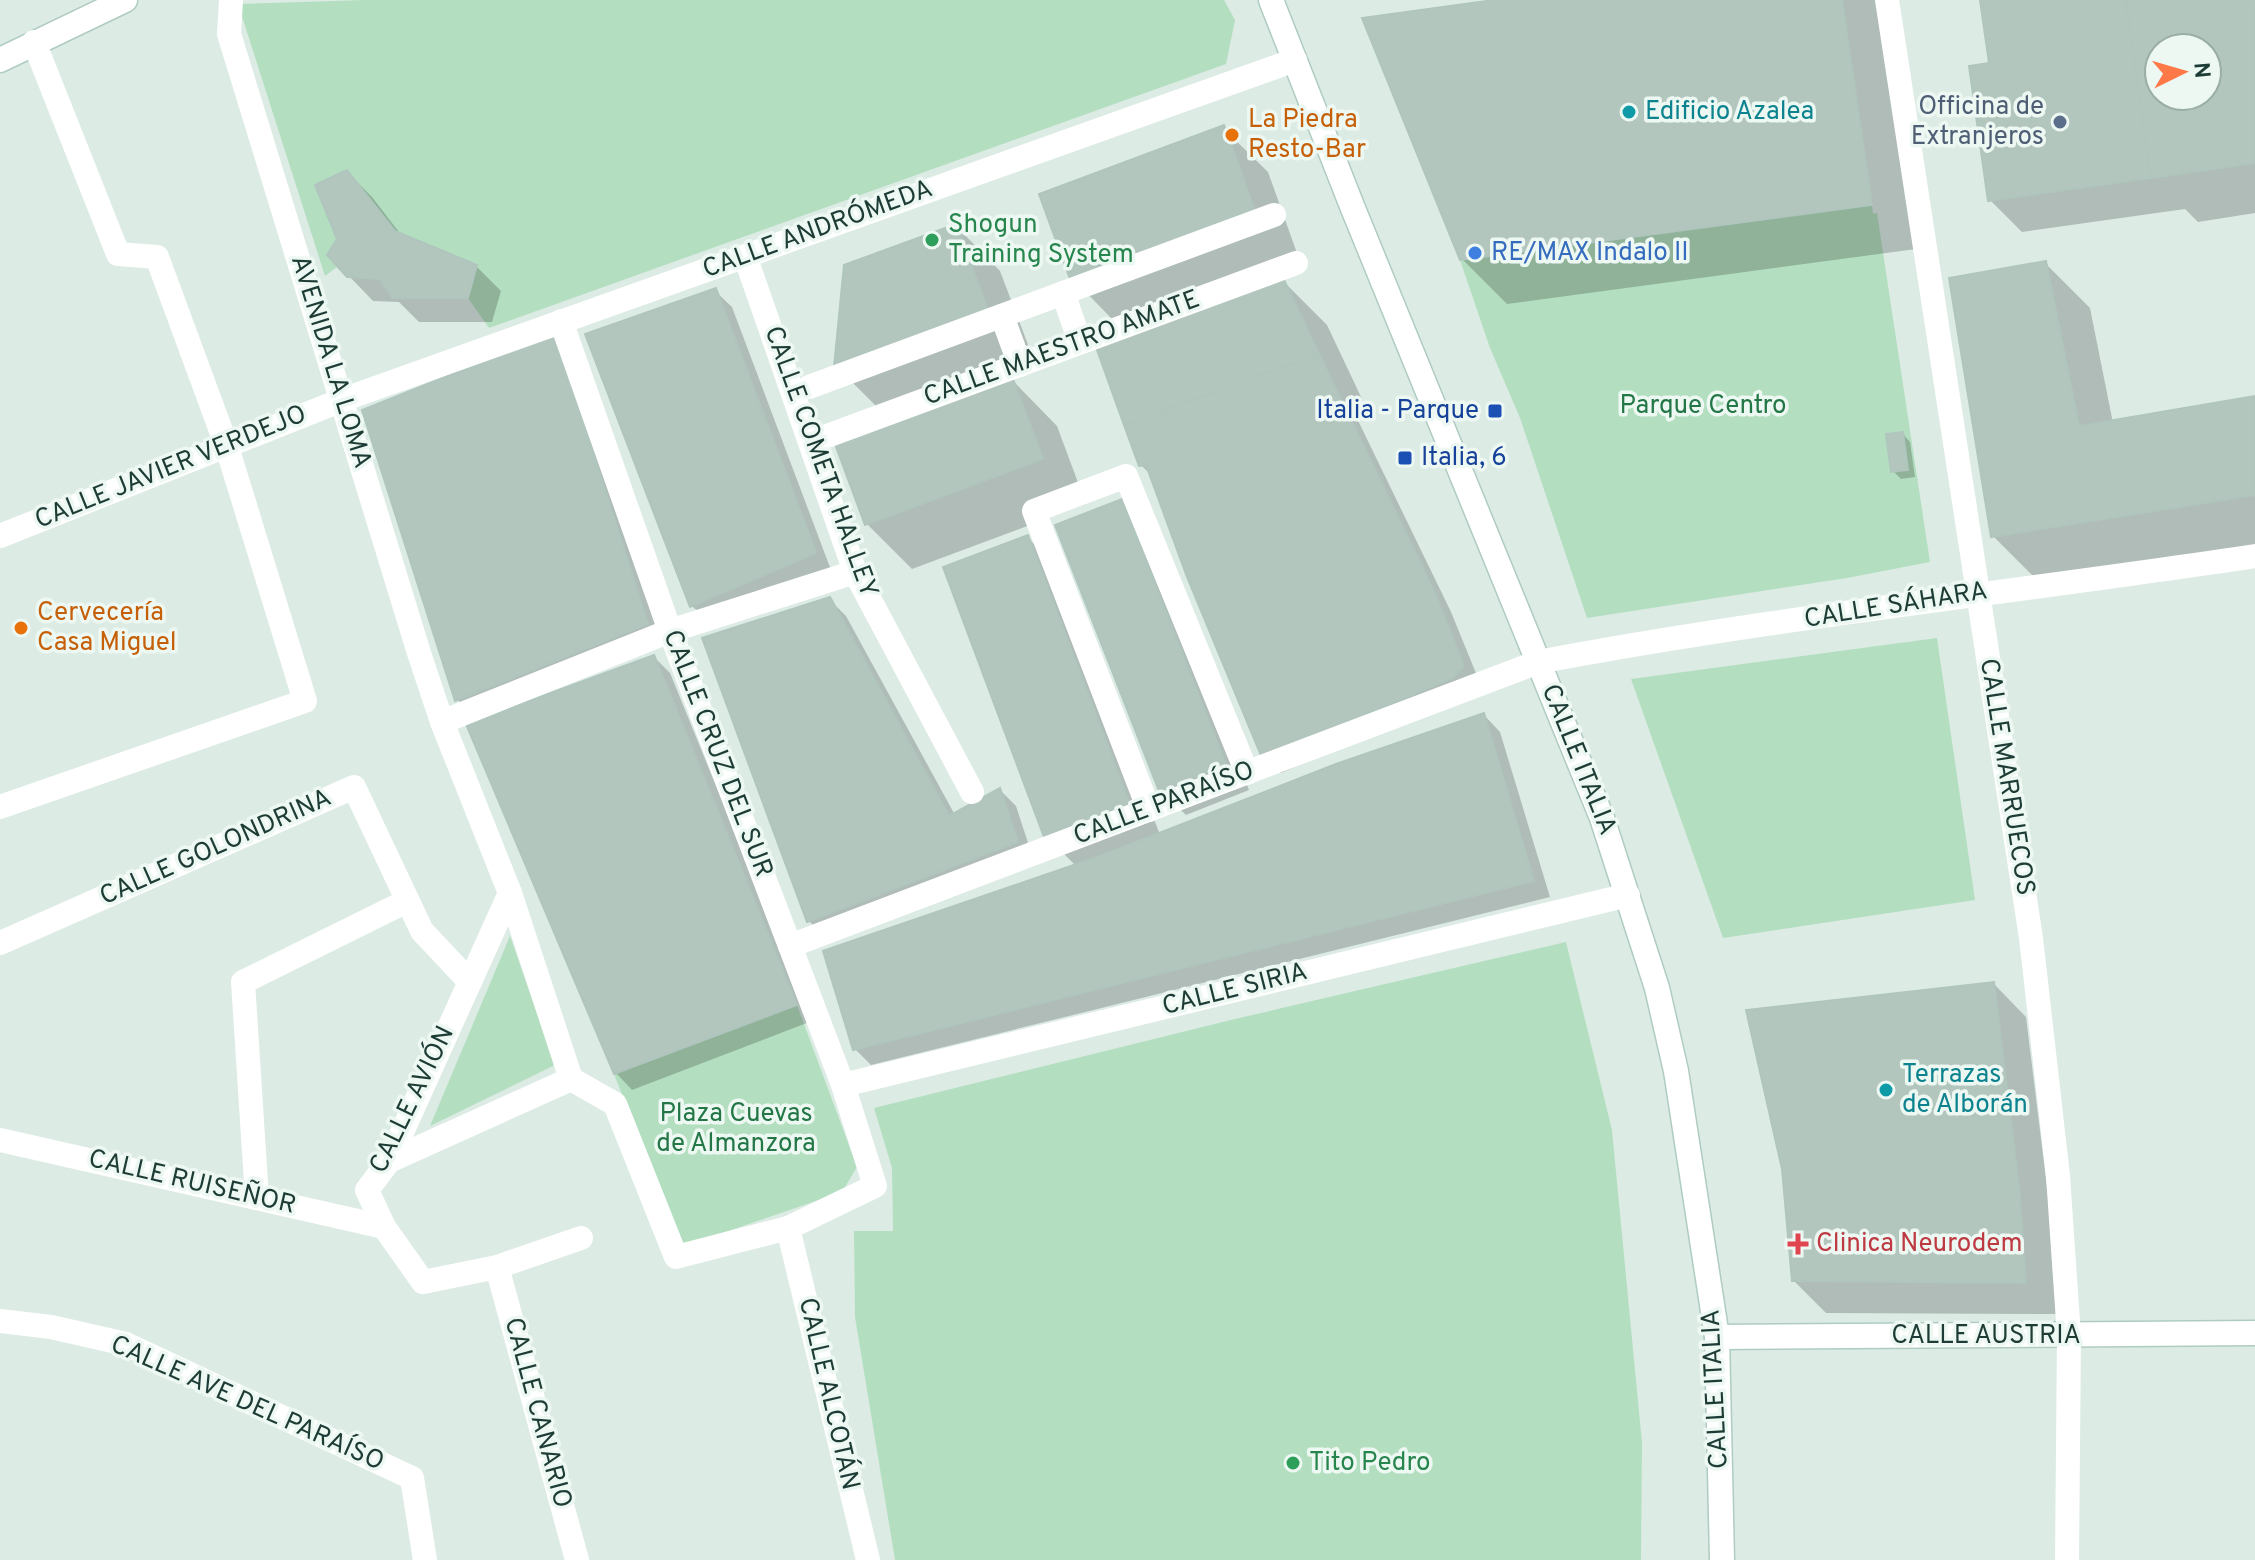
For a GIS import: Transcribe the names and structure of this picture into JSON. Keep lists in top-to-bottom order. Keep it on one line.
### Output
{"streets":{"street":["CALLE ANDRÓMEDA","CALLE MAESTRO AMATE","AVENIDA LA LOMA","CALLE COMETA HALLEY","CALLE JAVIER VERDEJO","CALLE SÁHARA","CALLE CRUZ DEL SUR","CALLE ITALIA","CALLE MARRUECOS","CALLE PARAÍSO","CALLE GOLONDRINA","CALLE SIRIA","CALLE AVIÓN","CALLE RUISEÑOR","CALLE AUSTRIA","CALLE ALCOTÁN","CALLE AVE DEL PARAÍSO","CALLE CANARIO"]},"crossings":[["CALLE ANDRÓMEDA","AVENIDA LA LOMA"],["CALLE ANDRÓMEDA","CALLE COMETA HALLEY"],["CALLE ANDRÓMEDA","CALLE JAVIER VERDEJO"],["CALLE ANDRÓMEDA","CALLE CRUZ DEL SUR"],["CALLE ANDRÓMEDA","CALLE ITALIA"],["AVENIDA LA LOMA","CALLE JAVIER VERDEJO"],["CALLE SÁHARA","CALLE ITALIA"],["CALLE SÁHARA","CALLE MARRUECOS"],["CALLE SÁHARA","CALLE PARAÍSO"],["CALLE CRUZ DEL SUR","CALLE PARAÍSO"],["CALLE CRUZ DEL SUR","CALLE SIRIA"],["CALLE CRUZ DEL SUR","CALLE ALCOTÁN"],["CALLE ITALIA","CALLE PARAÍSO"],["CALLE ITALIA","CALLE SIRIA"],["CALLE ITALIA","CALLE AUSTRIA"],["CALLE MARRUECOS","CALLE AUSTRIA"],["CALLE GOLONDRINA","CALLE AVIÓN"],["CALLE AVIÓN","CALLE RUISEÑOR"],["CALLE AVIÓN","CALLE CANARIO"]],"parks":["Parque Centro","Plaza Cuevas de Almanzora"],"places":{"other":["Edificio Azalea","Officina de Extranjeros","La Piedra Resto-Bar","Shogun Training System","RE/MAX Indalo II","Cervecería Casa Miguel","Terrazas de Alborán","Tito Pedro"],"transit":["Italia - Parque","Italia, 6"],"health":["Clinica Neurodem"]},"north":"right"}
